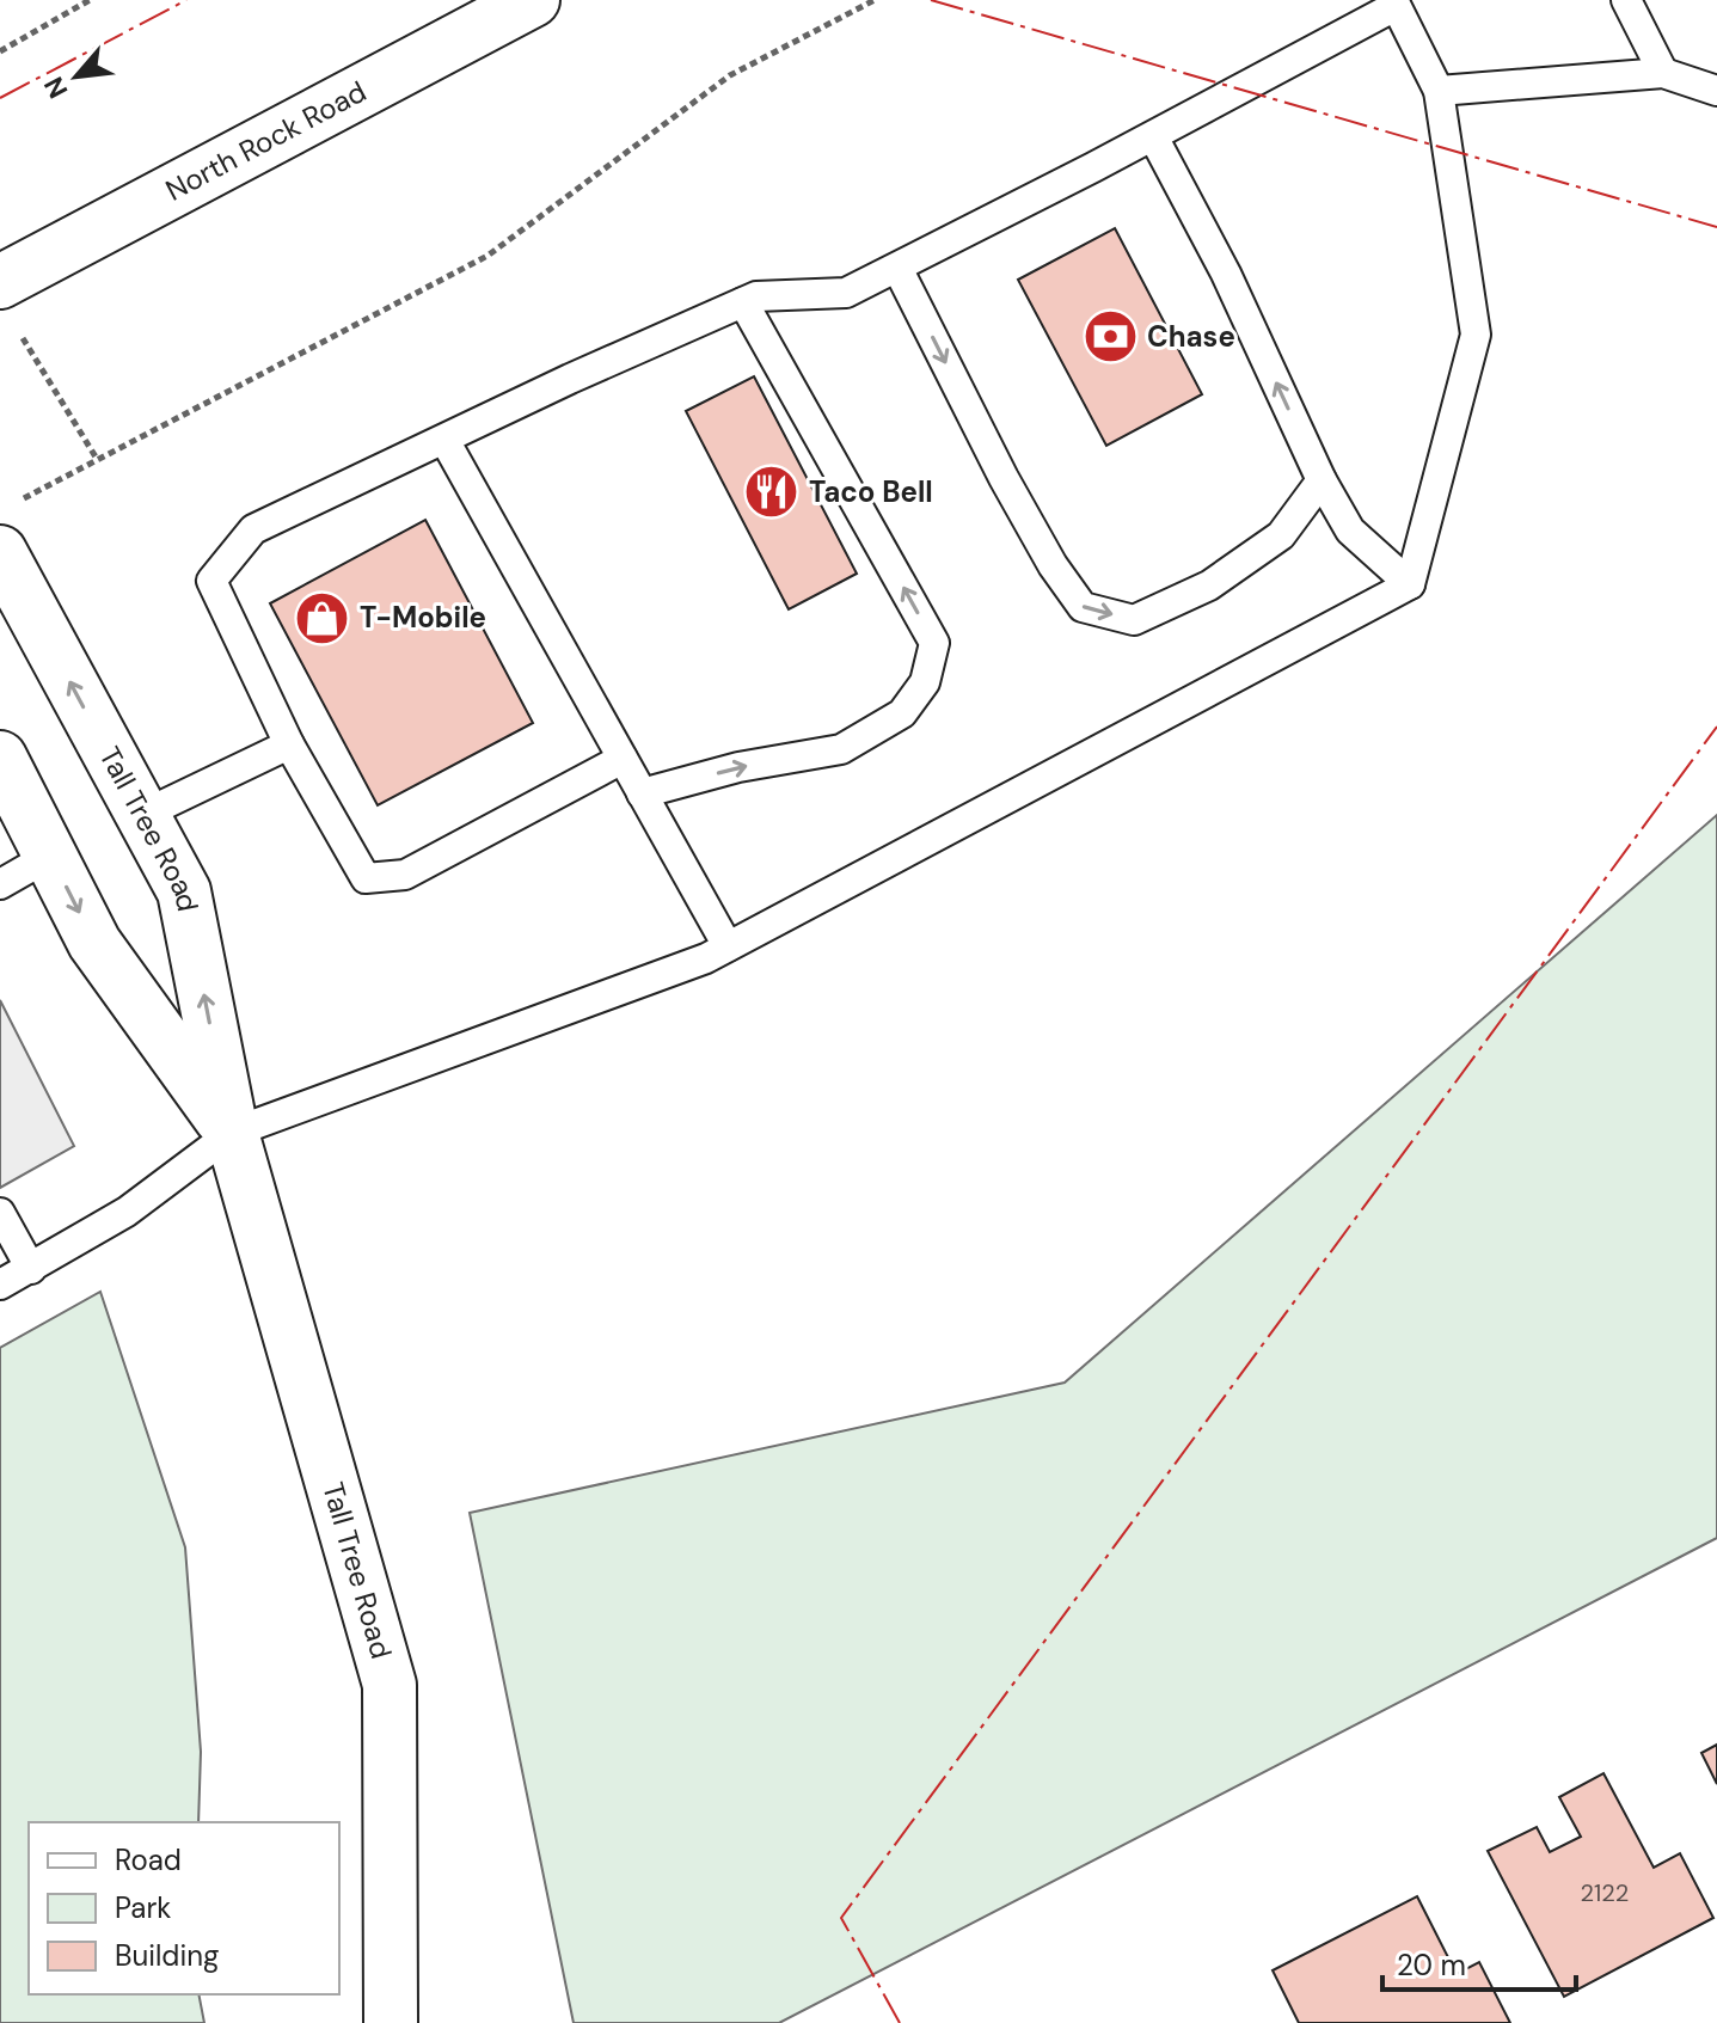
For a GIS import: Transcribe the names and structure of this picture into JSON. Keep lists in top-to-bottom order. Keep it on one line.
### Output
{"streets":{"street":["North Rock Road","Tall Tree Road"]},"places":{"bank":["Chase"],"restaurant":["Taco Bell"],"shop":["T-Mobile"]},"house_numbers":["2122"],"legend":["Road","Park","Building"],"scale_bar":"20 m","north":"bottom left"}
